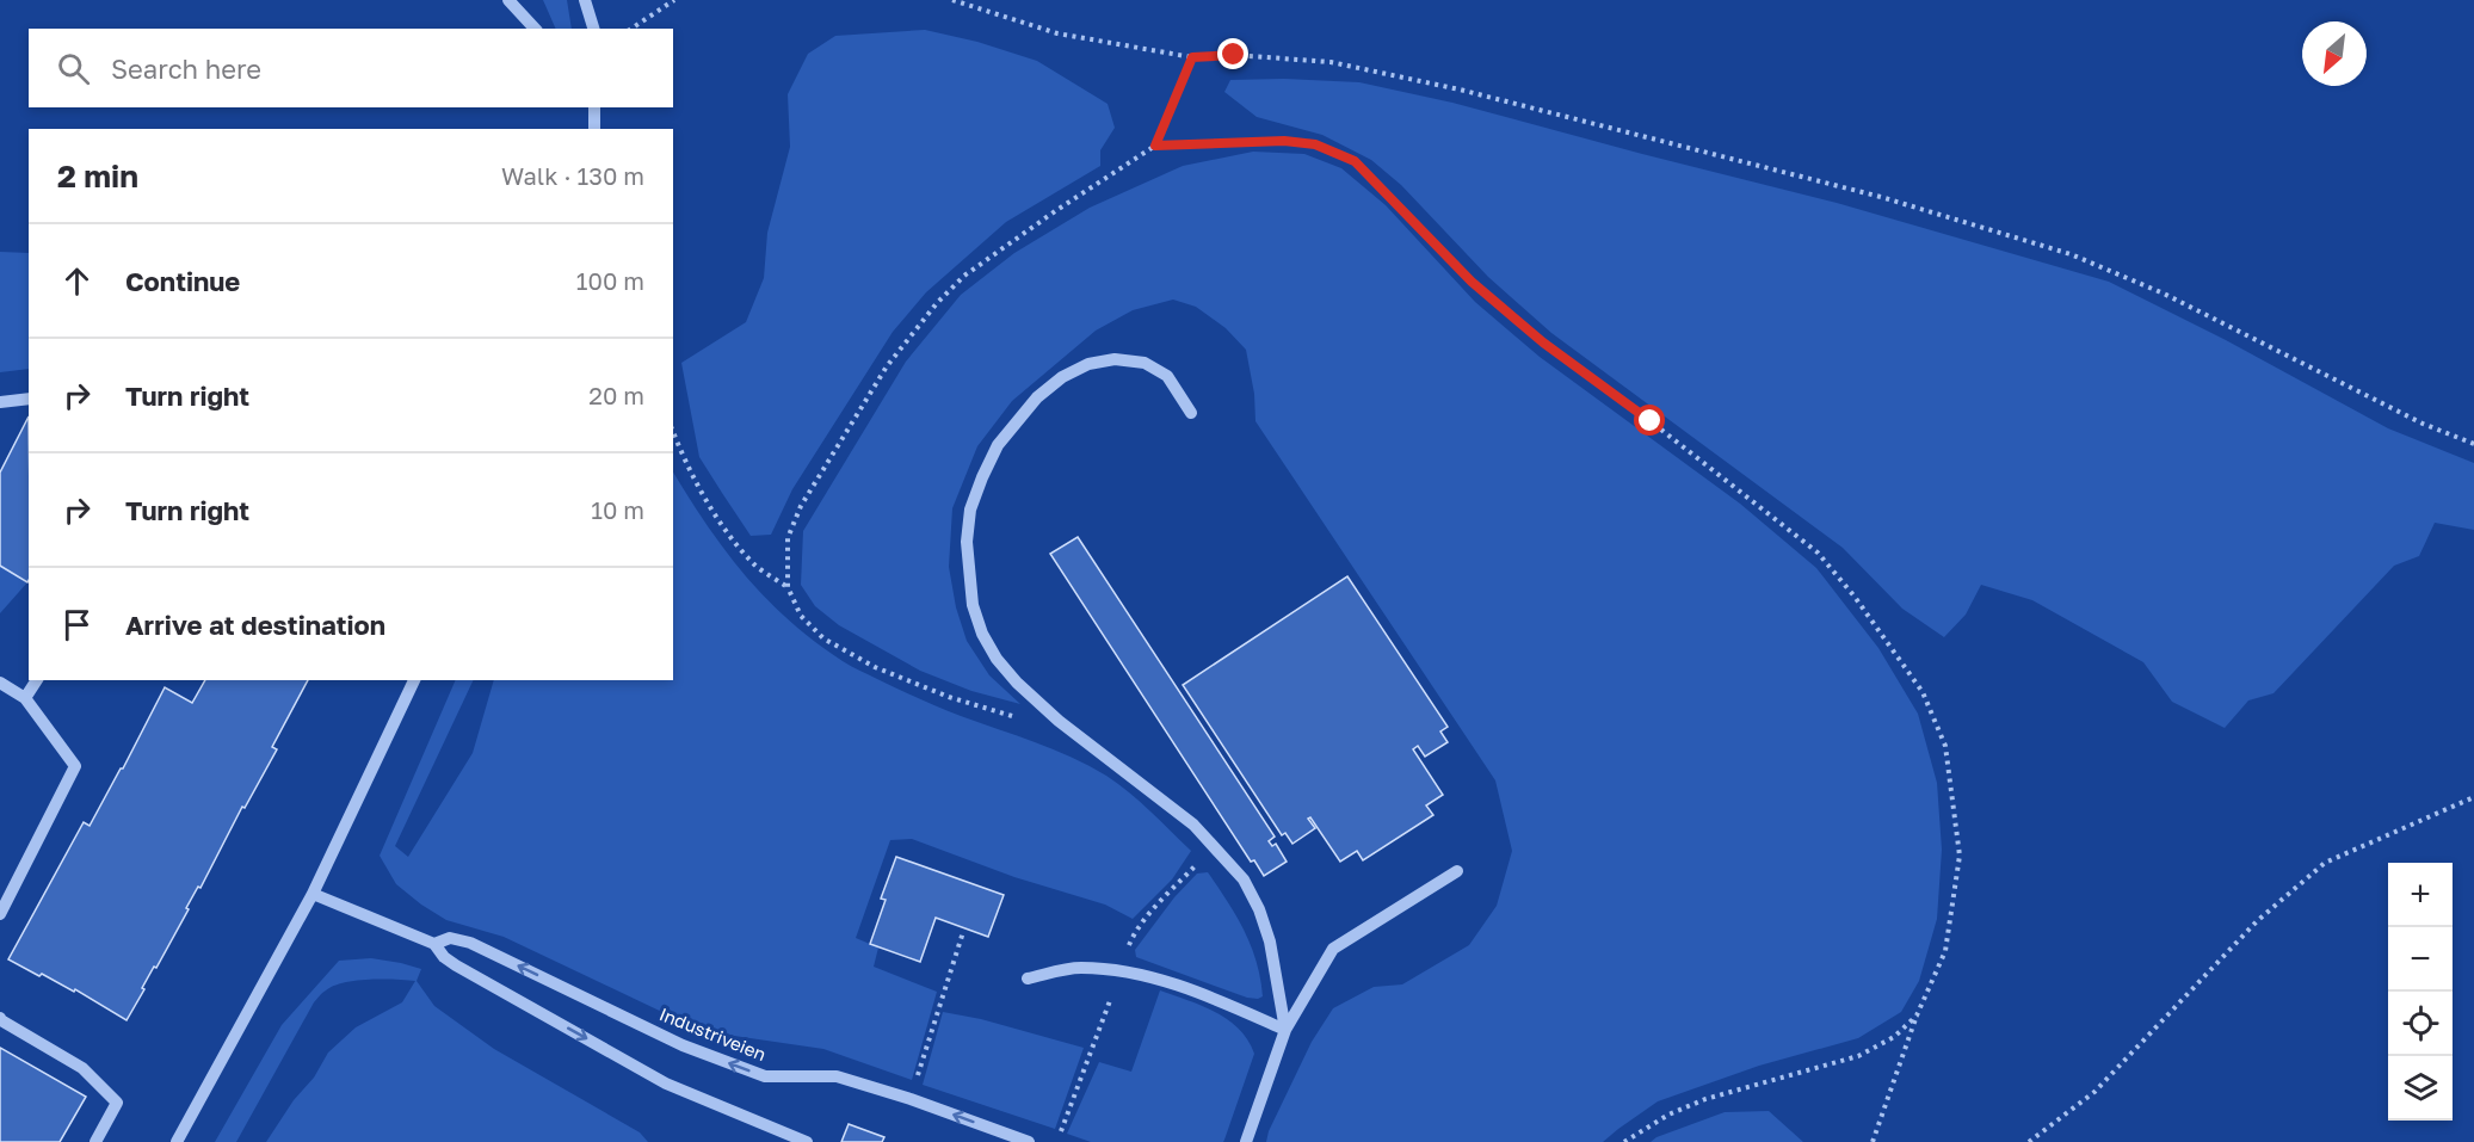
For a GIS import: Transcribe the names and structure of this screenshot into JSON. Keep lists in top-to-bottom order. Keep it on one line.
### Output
{"streets":{"street":["Industriveien"]},"north":"bottom left","page":{"search":"Search here","heading":["2 min","Walk · 130 m"],"list":[["Continue","100 m"],["Turn right","20 m"],["Turn right","10 m"],"Arrive at destination"],"map_buttons":["+","−"]}}
